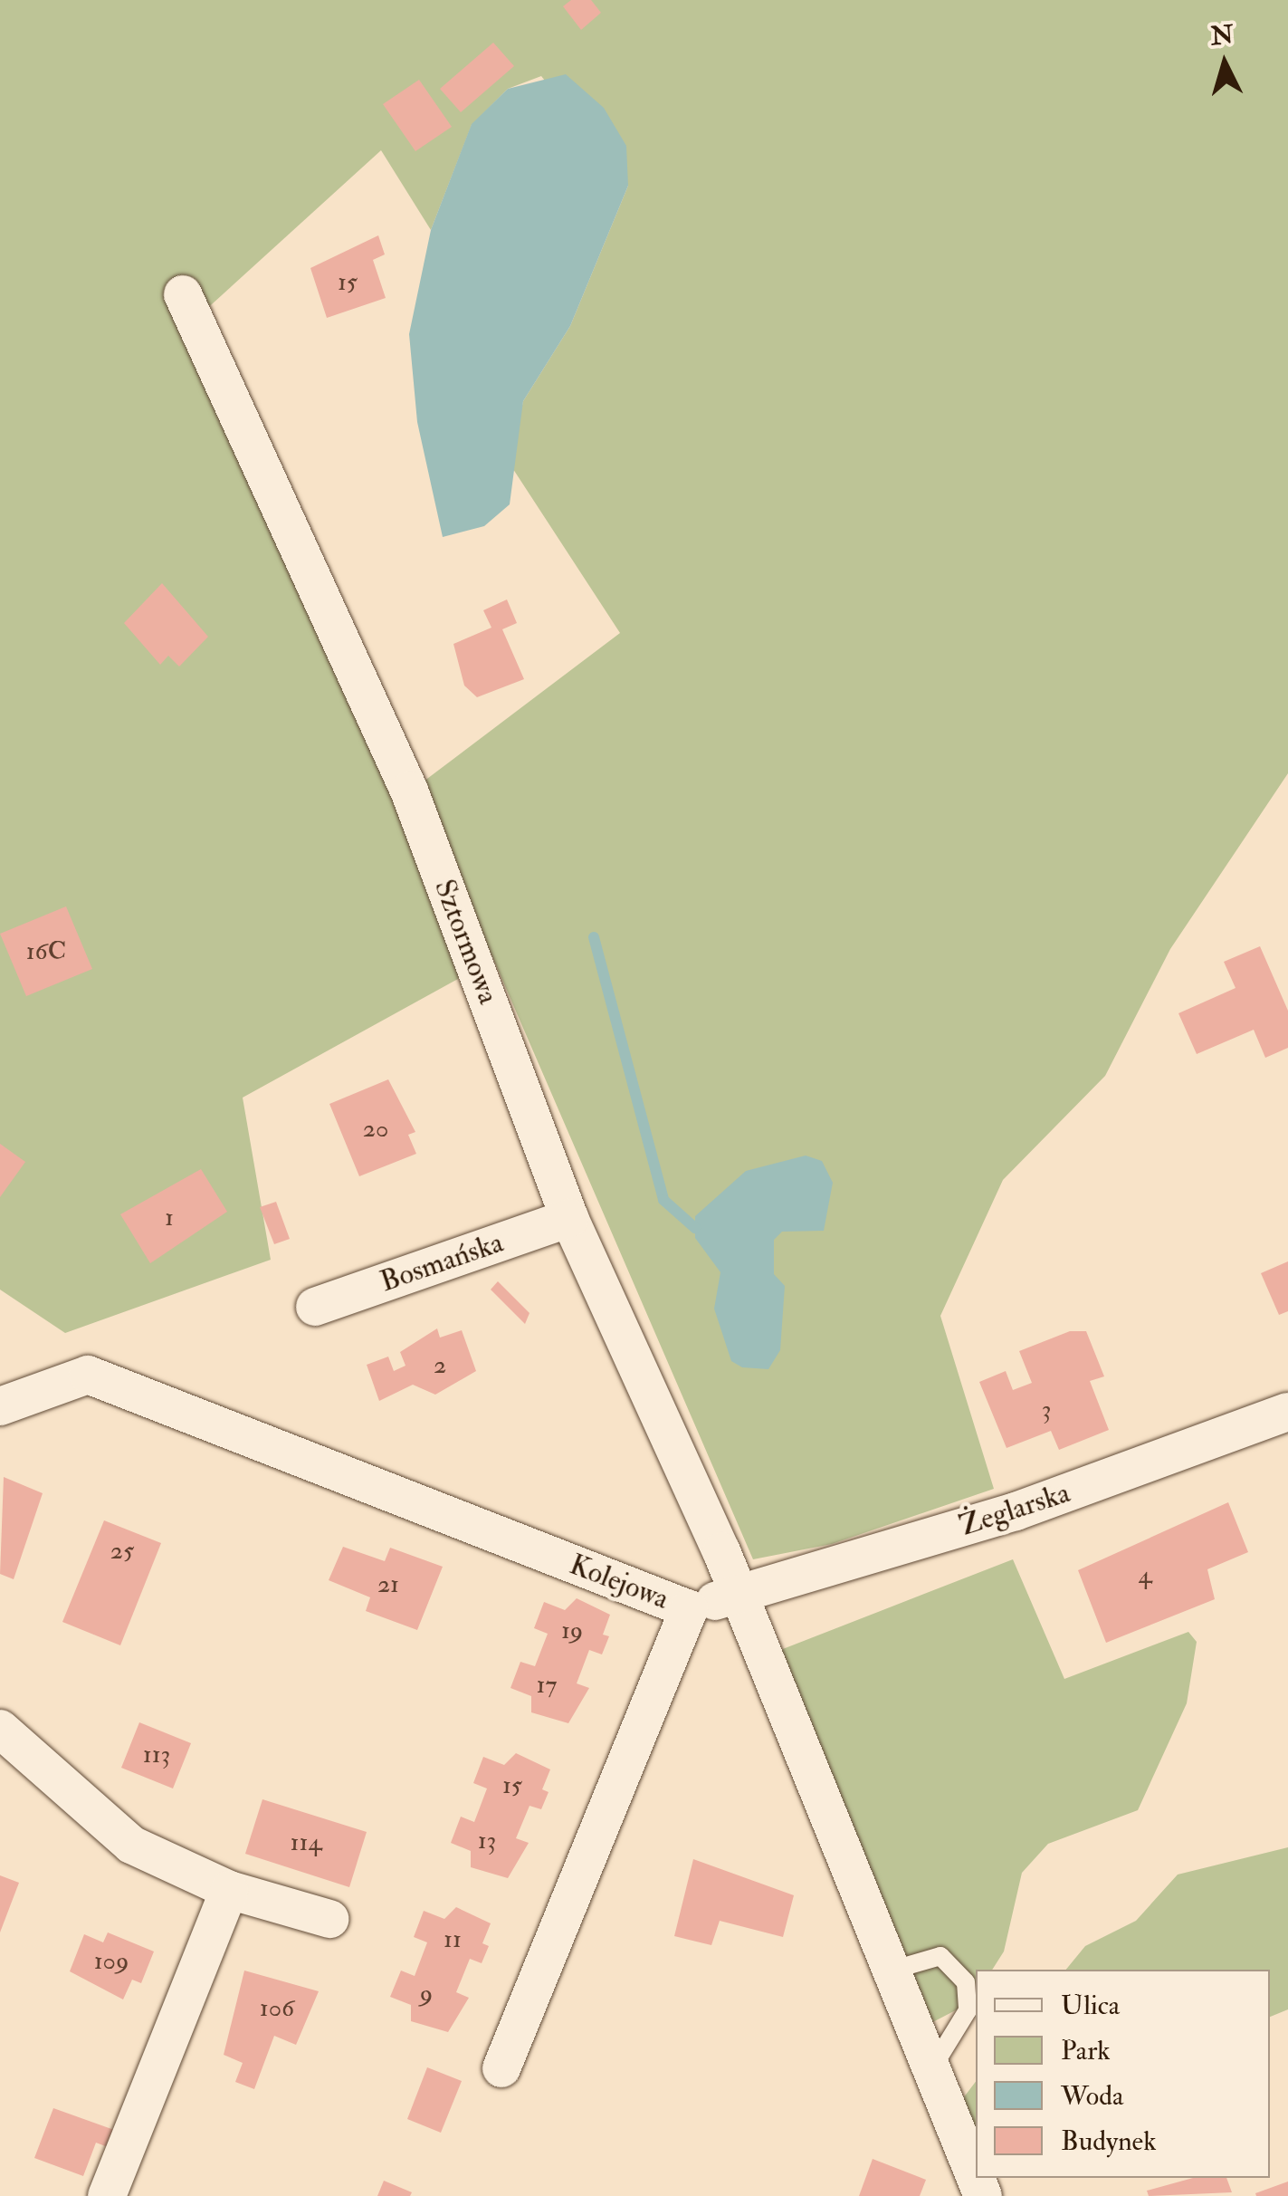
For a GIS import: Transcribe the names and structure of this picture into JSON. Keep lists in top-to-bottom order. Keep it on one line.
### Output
{"streets":{"street":["Sztormowa","Bosmańska","Żeglarska","Kolejowa"]},"crossings":[["Sztormowa","Bosmańska"],["Sztormowa","Żeglarska"],["Żeglarska","Kolejowa"]],"house_numbers":["15","16C","20","1","2","3","25","4","21","19","17","113","15","13","114","11","109","9","106"],"legend":["Ulica","Park","Woda","Budynek"],"north":"top"}
